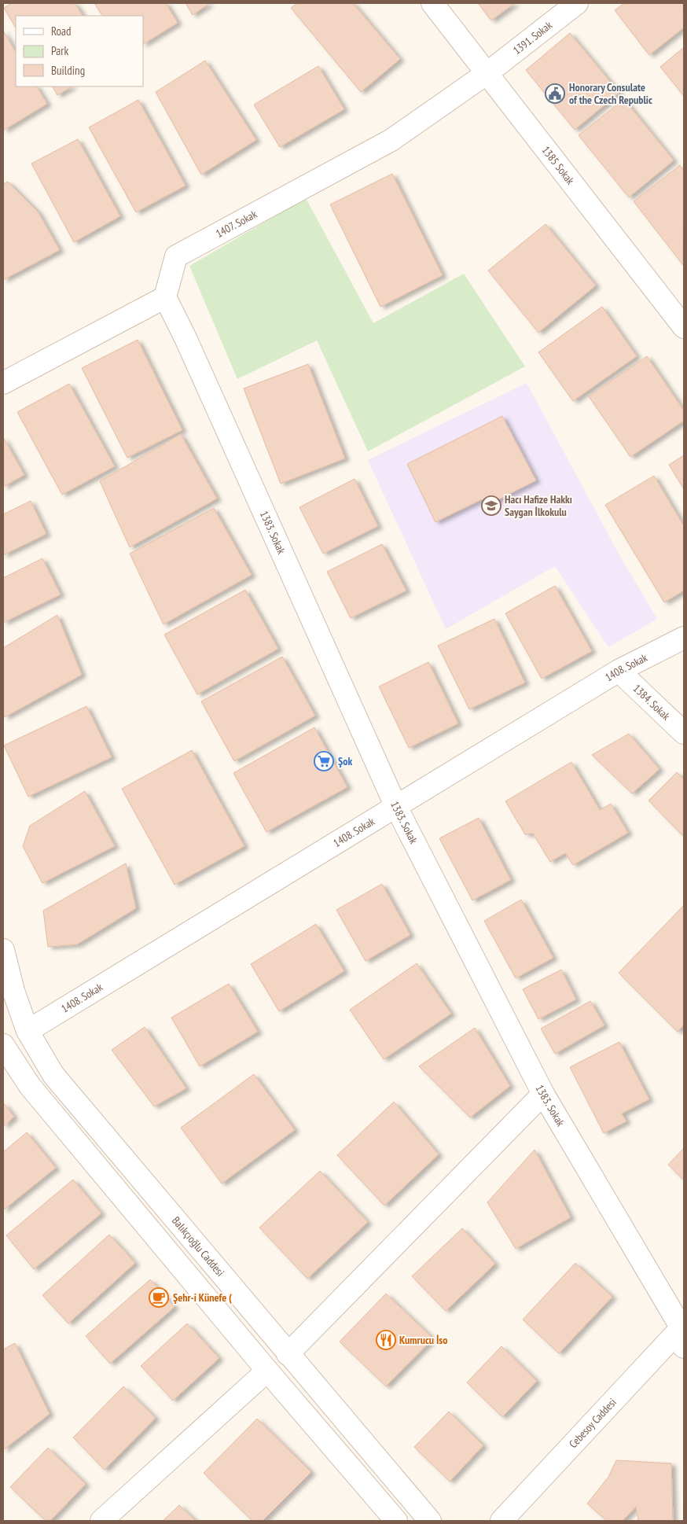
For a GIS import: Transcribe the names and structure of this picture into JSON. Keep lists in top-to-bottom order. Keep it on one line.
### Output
{"streets":{"street":["1391. Sokak","1385 Sokak","1407. Sokak","1383. Sokak","1408. Sokak","1384. Sokak","Balıkçıoğlu Caddesi","Cebesoy Caddesi"]},"crossings":[["1391. Sokak","1385 Sokak"],["1391. Sokak","1407. Sokak"],["1385 Sokak","1407. Sokak"],["1407. Sokak","1383. Sokak"],["1383. Sokak","1408. Sokak"],["1383. Sokak","Cebesoy Caddesi"],["1408. Sokak","1384. Sokak"],["1408. Sokak","Balıkçıoğlu Caddesi"]],"places":{"public building":["Honorary Consulate of the Czech Republic"],"school or university":["Hacı Hafize Hakkı Saygan İlkokulu"],"supermarket":["Şok"],"cafe":["Şehr-i Künefe ("],"restaurant":["Kumrucu İso"]},"legend":["Road","Park","Building"]}
